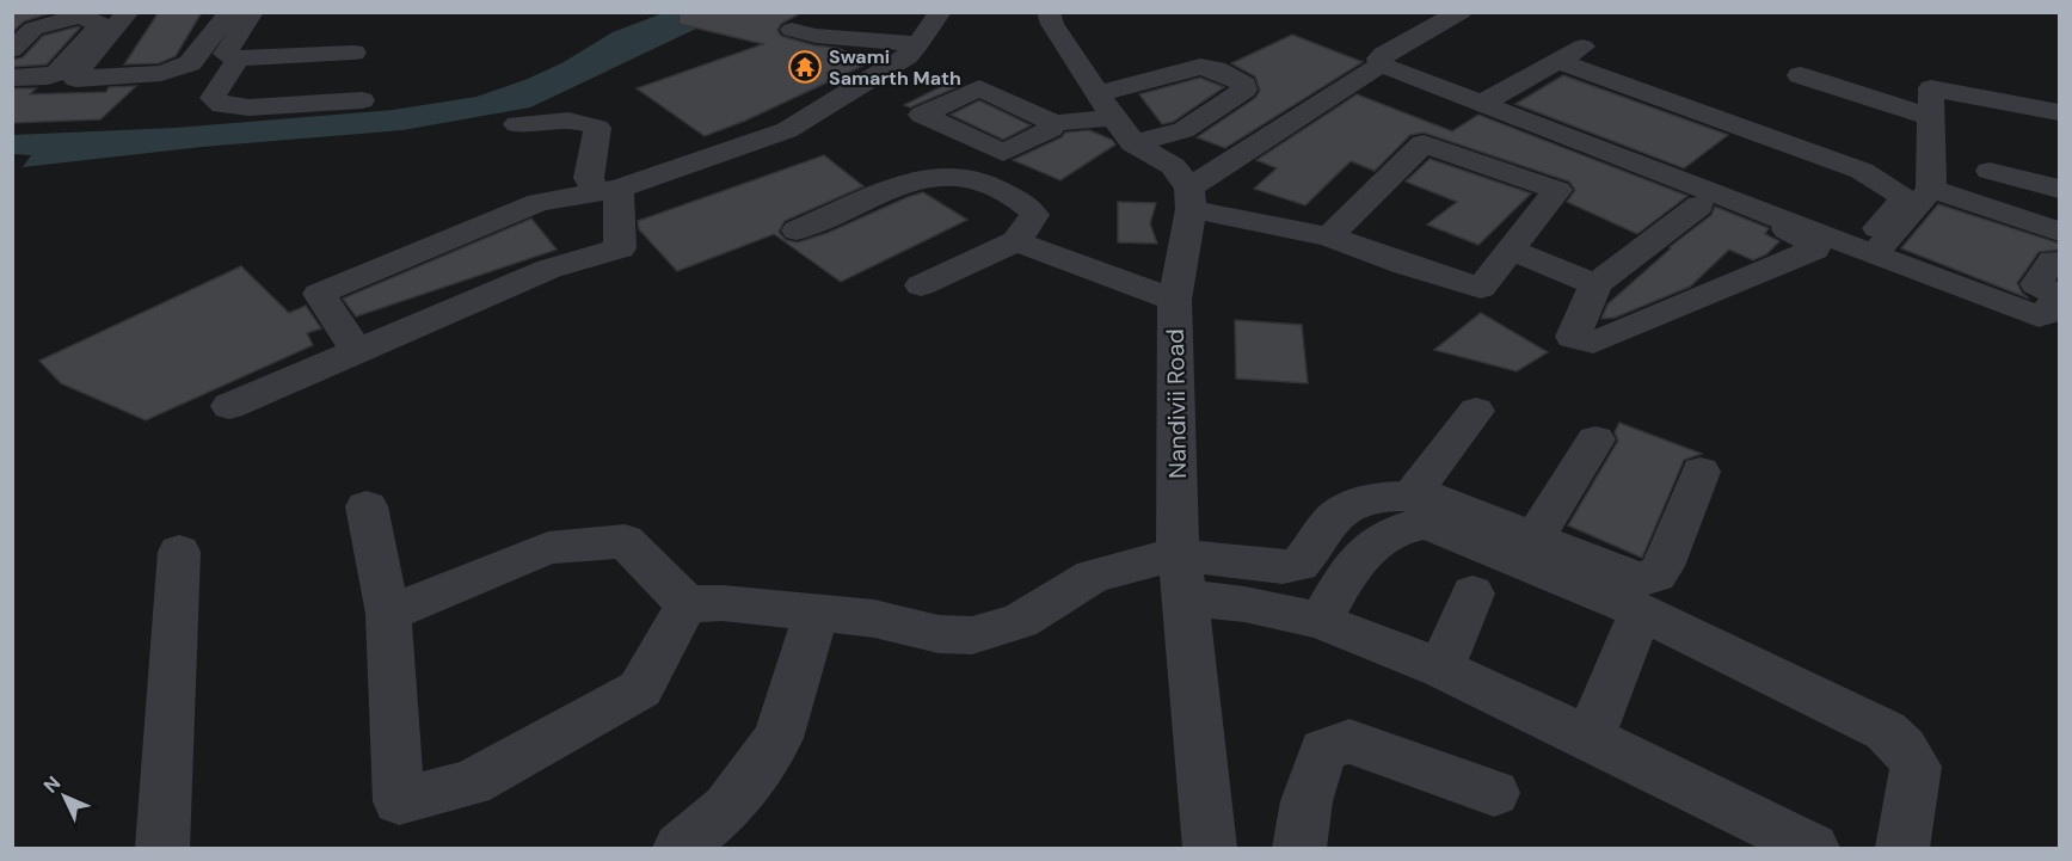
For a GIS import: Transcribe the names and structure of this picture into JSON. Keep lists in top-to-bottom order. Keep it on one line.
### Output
{"streets":{"street":["Nandivii Road"]},"places":{"temple":["Swami Samarth Math"]},"north":"top left"}
